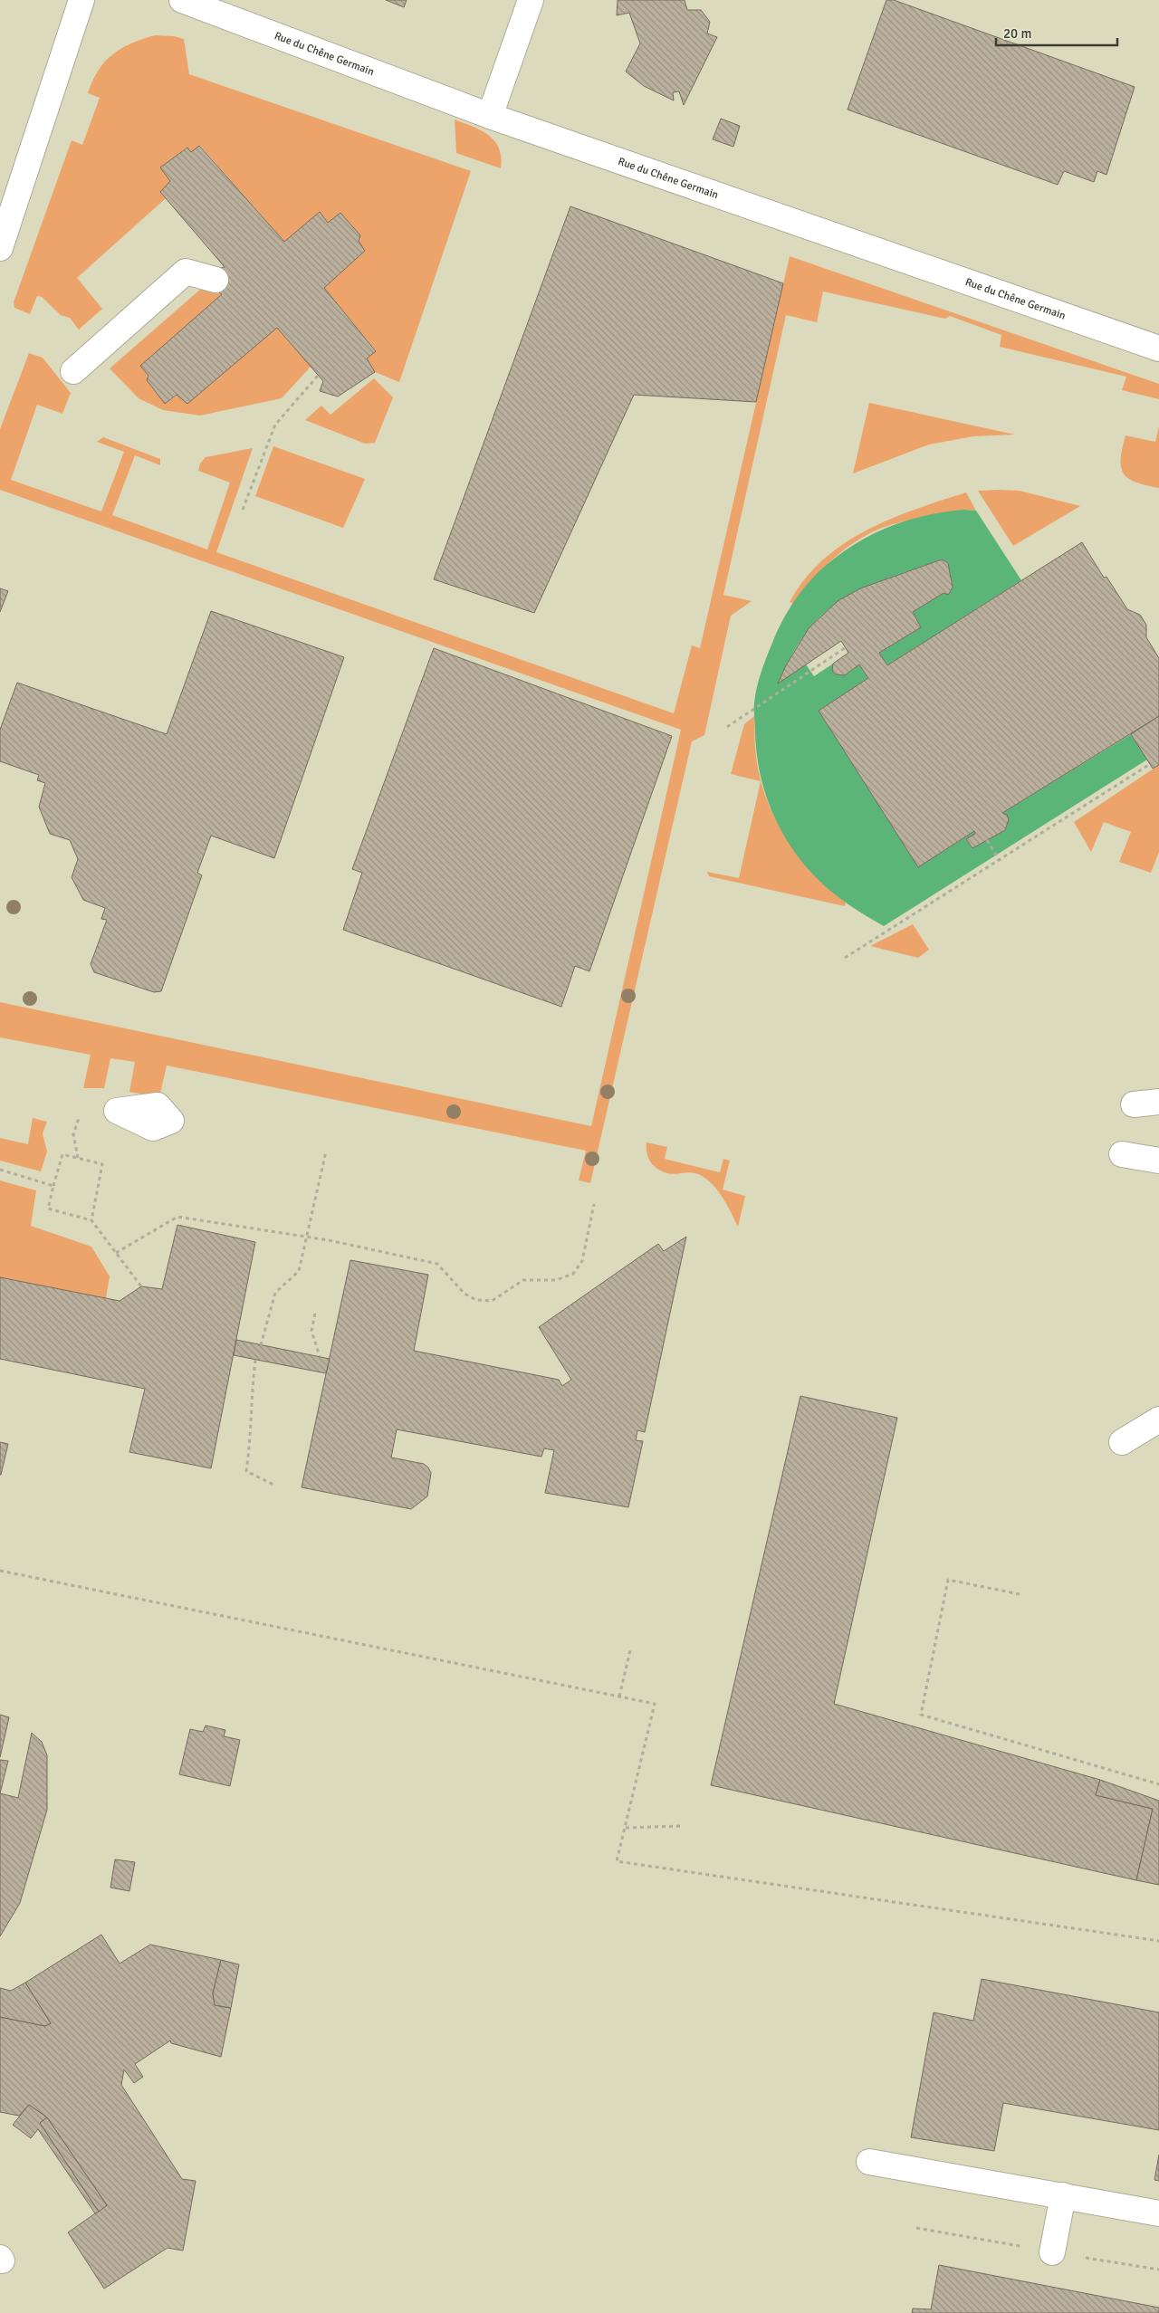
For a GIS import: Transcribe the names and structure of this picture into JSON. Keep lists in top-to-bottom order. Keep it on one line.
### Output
{"streets":{"street":["Rue du Chêne Germain"]},"scale_bar":"20 m"}
